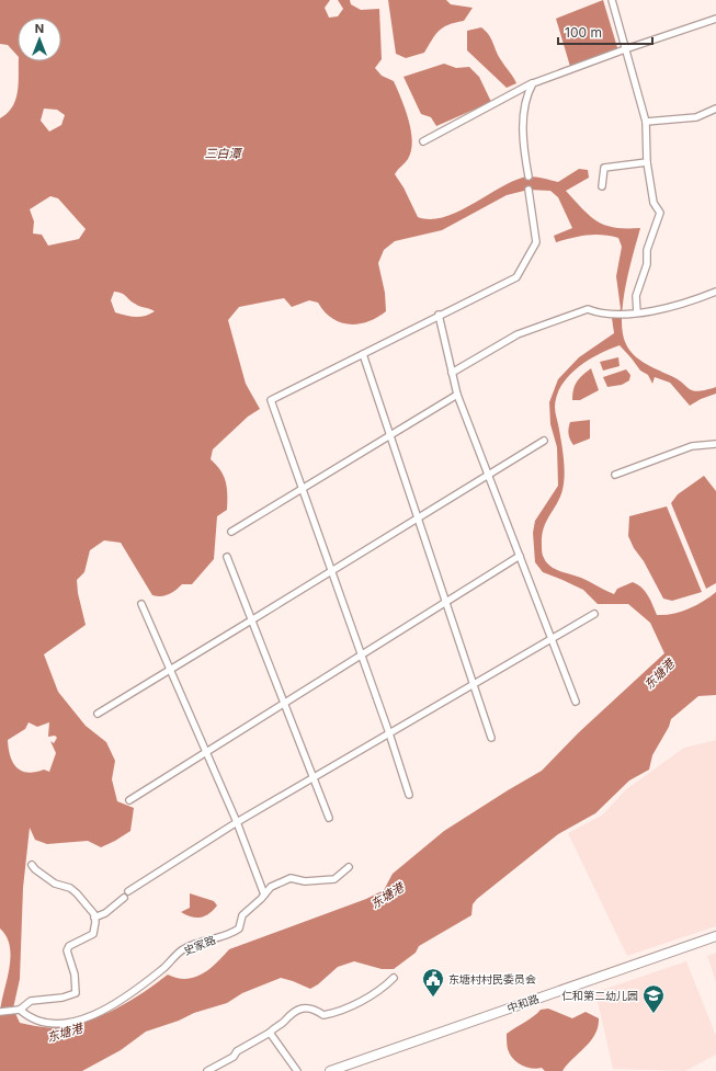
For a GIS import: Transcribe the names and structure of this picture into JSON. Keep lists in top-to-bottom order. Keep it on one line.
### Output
{"streets":{"street":["史家路","中和路"]},"water":["三白潭","东塘港"],"places":{"public building":["东塘村村民委员会"],"school or university":["仁和第二幼儿园"]},"scale_bar":"100 m","north":"top"}
